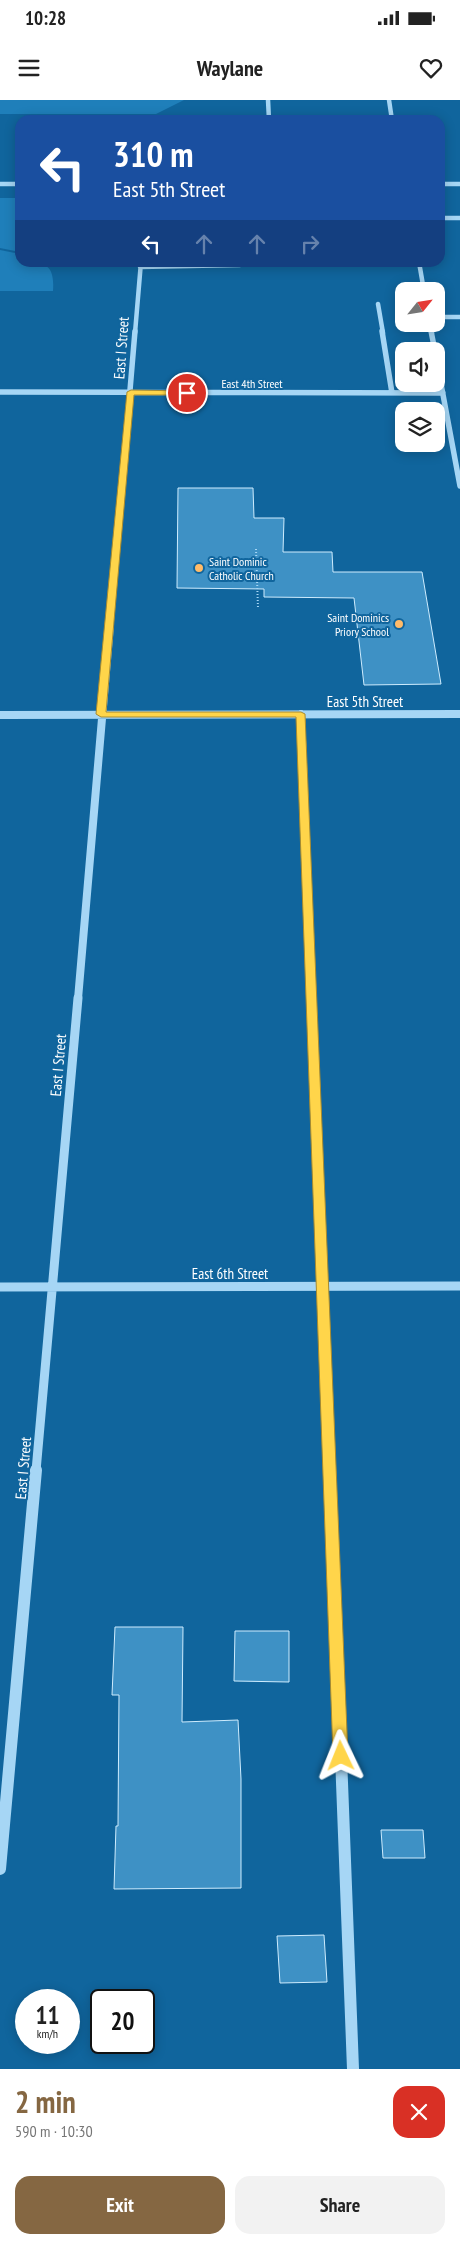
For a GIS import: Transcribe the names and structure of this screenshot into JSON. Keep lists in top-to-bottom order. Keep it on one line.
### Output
{"streets":{"street":["East I Street","East 4th Street","East 5th Street","East 6th Street"]},"crossings":[["East I Street","East 4th Street"],["East I Street","East 5th Street"],["East I Street","East 6th Street"]],"places":["Saint Dominic Catholic Church","Saint Dominics Priory School"],"north":"top right","page":{"status":"10:28","header":"Waylane","turn":["310 m","East 5th Street"],"speed":"11 km/h","limit":"20","heading":["2 min","590 m · 10:30"],"buttons":["Exit","Share"]}}
